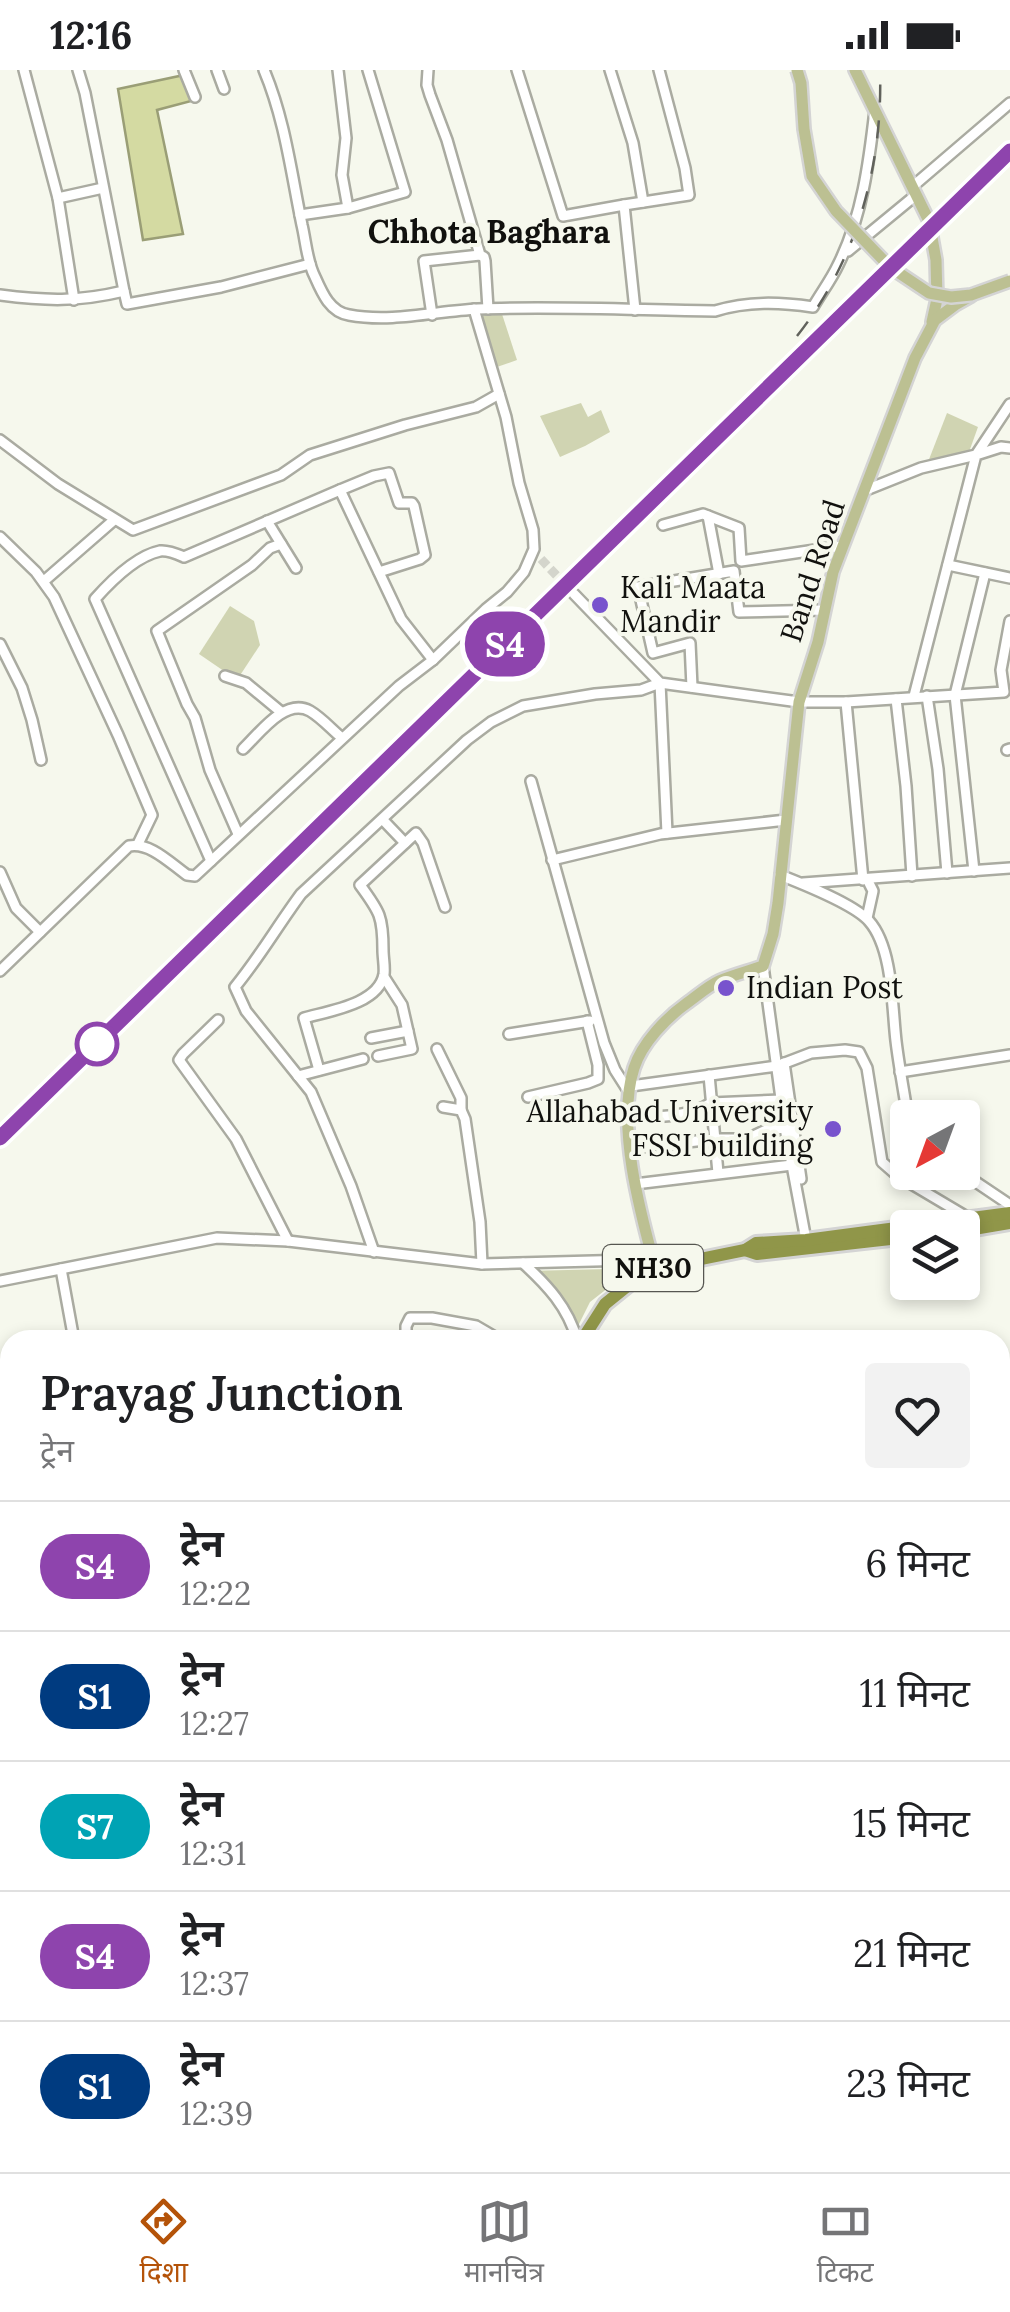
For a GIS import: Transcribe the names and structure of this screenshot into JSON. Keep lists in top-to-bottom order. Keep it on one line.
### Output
{"streets":{"highway":["NH30"],"main road":["Band Road"]},"districts":["Chhota Baghara"],"places":["Kali Maata Mandir","Indian Post","Allahabad University FSSI building"],"north":"bottom left","page":{"status":"12:16","on_map":"S4","heading":["Prayag Junction","ट्रेन"],"list":[{"mark":"S4","name":"ट्रेन","note":"12:22","value":"6 मिनट"},{"mark":"S1","name":"ट्रेन","note":"12:27","value":"11 मिनट"},{"mark":"S7","name":"ट्रेन","note":"12:31","value":"15 मिनट"},{"mark":"S4","name":"ट्रेन","note":"12:37","value":"21 मिनट"},{"mark":"S1","name":"ट्रेन","note":"12:39","value":"23 मिनट"}],"tabs":["दिशा","मानचित्र","टिकट"]}}
